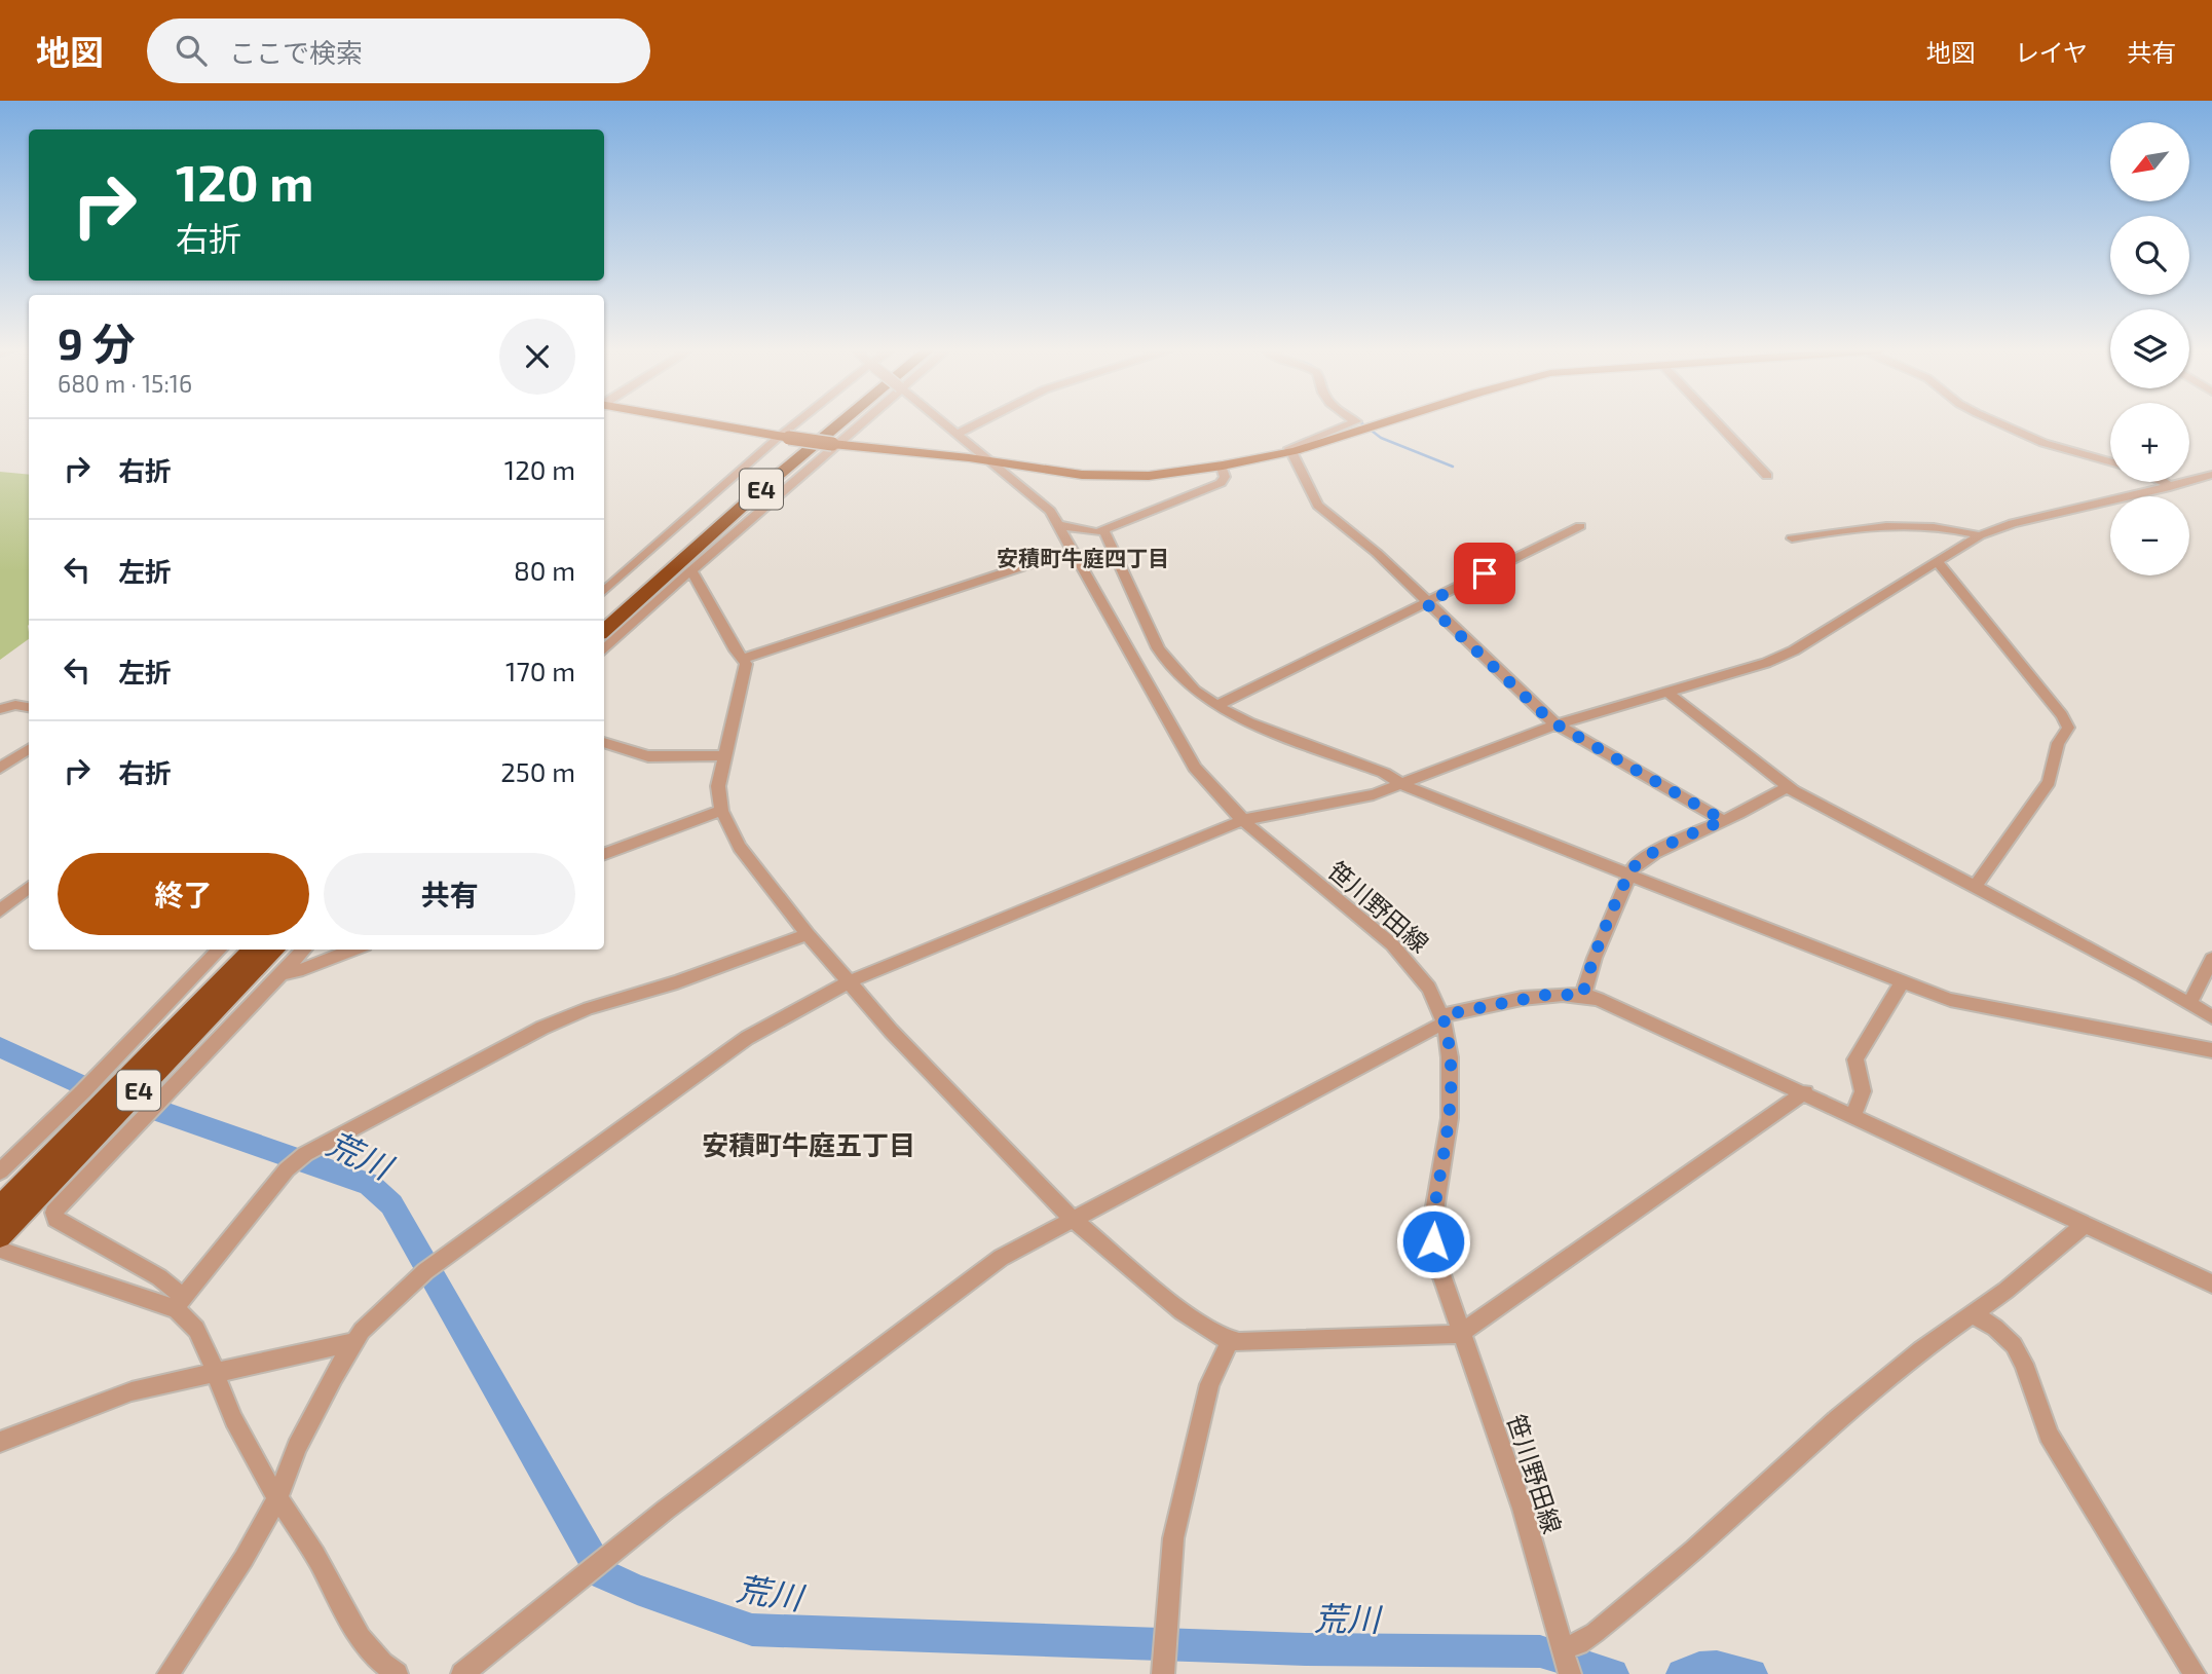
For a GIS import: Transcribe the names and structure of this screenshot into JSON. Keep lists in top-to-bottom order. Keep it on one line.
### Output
{"streets":{"highway":["E4"],"street":["笹川野田線"]},"districts":["安積町牛庭四丁目","安積町牛庭五丁目"],"water":["荒川"],"north":"bottom left","page":{"header":"地図","search":"ここで検索","nav":["地図","レイヤ","共有"],"map_buttons":["+","−"],"turn":["120 m","右折"],"heading":["9 分","680 m · 15:16"],"list":[{"name":"右折","value":"120 m"},{"name":"左折","value":"80 m"},{"name":"左折","value":"170 m"},{"name":"右折","value":"250 m"}],"buttons":["終了","共有"]}}
